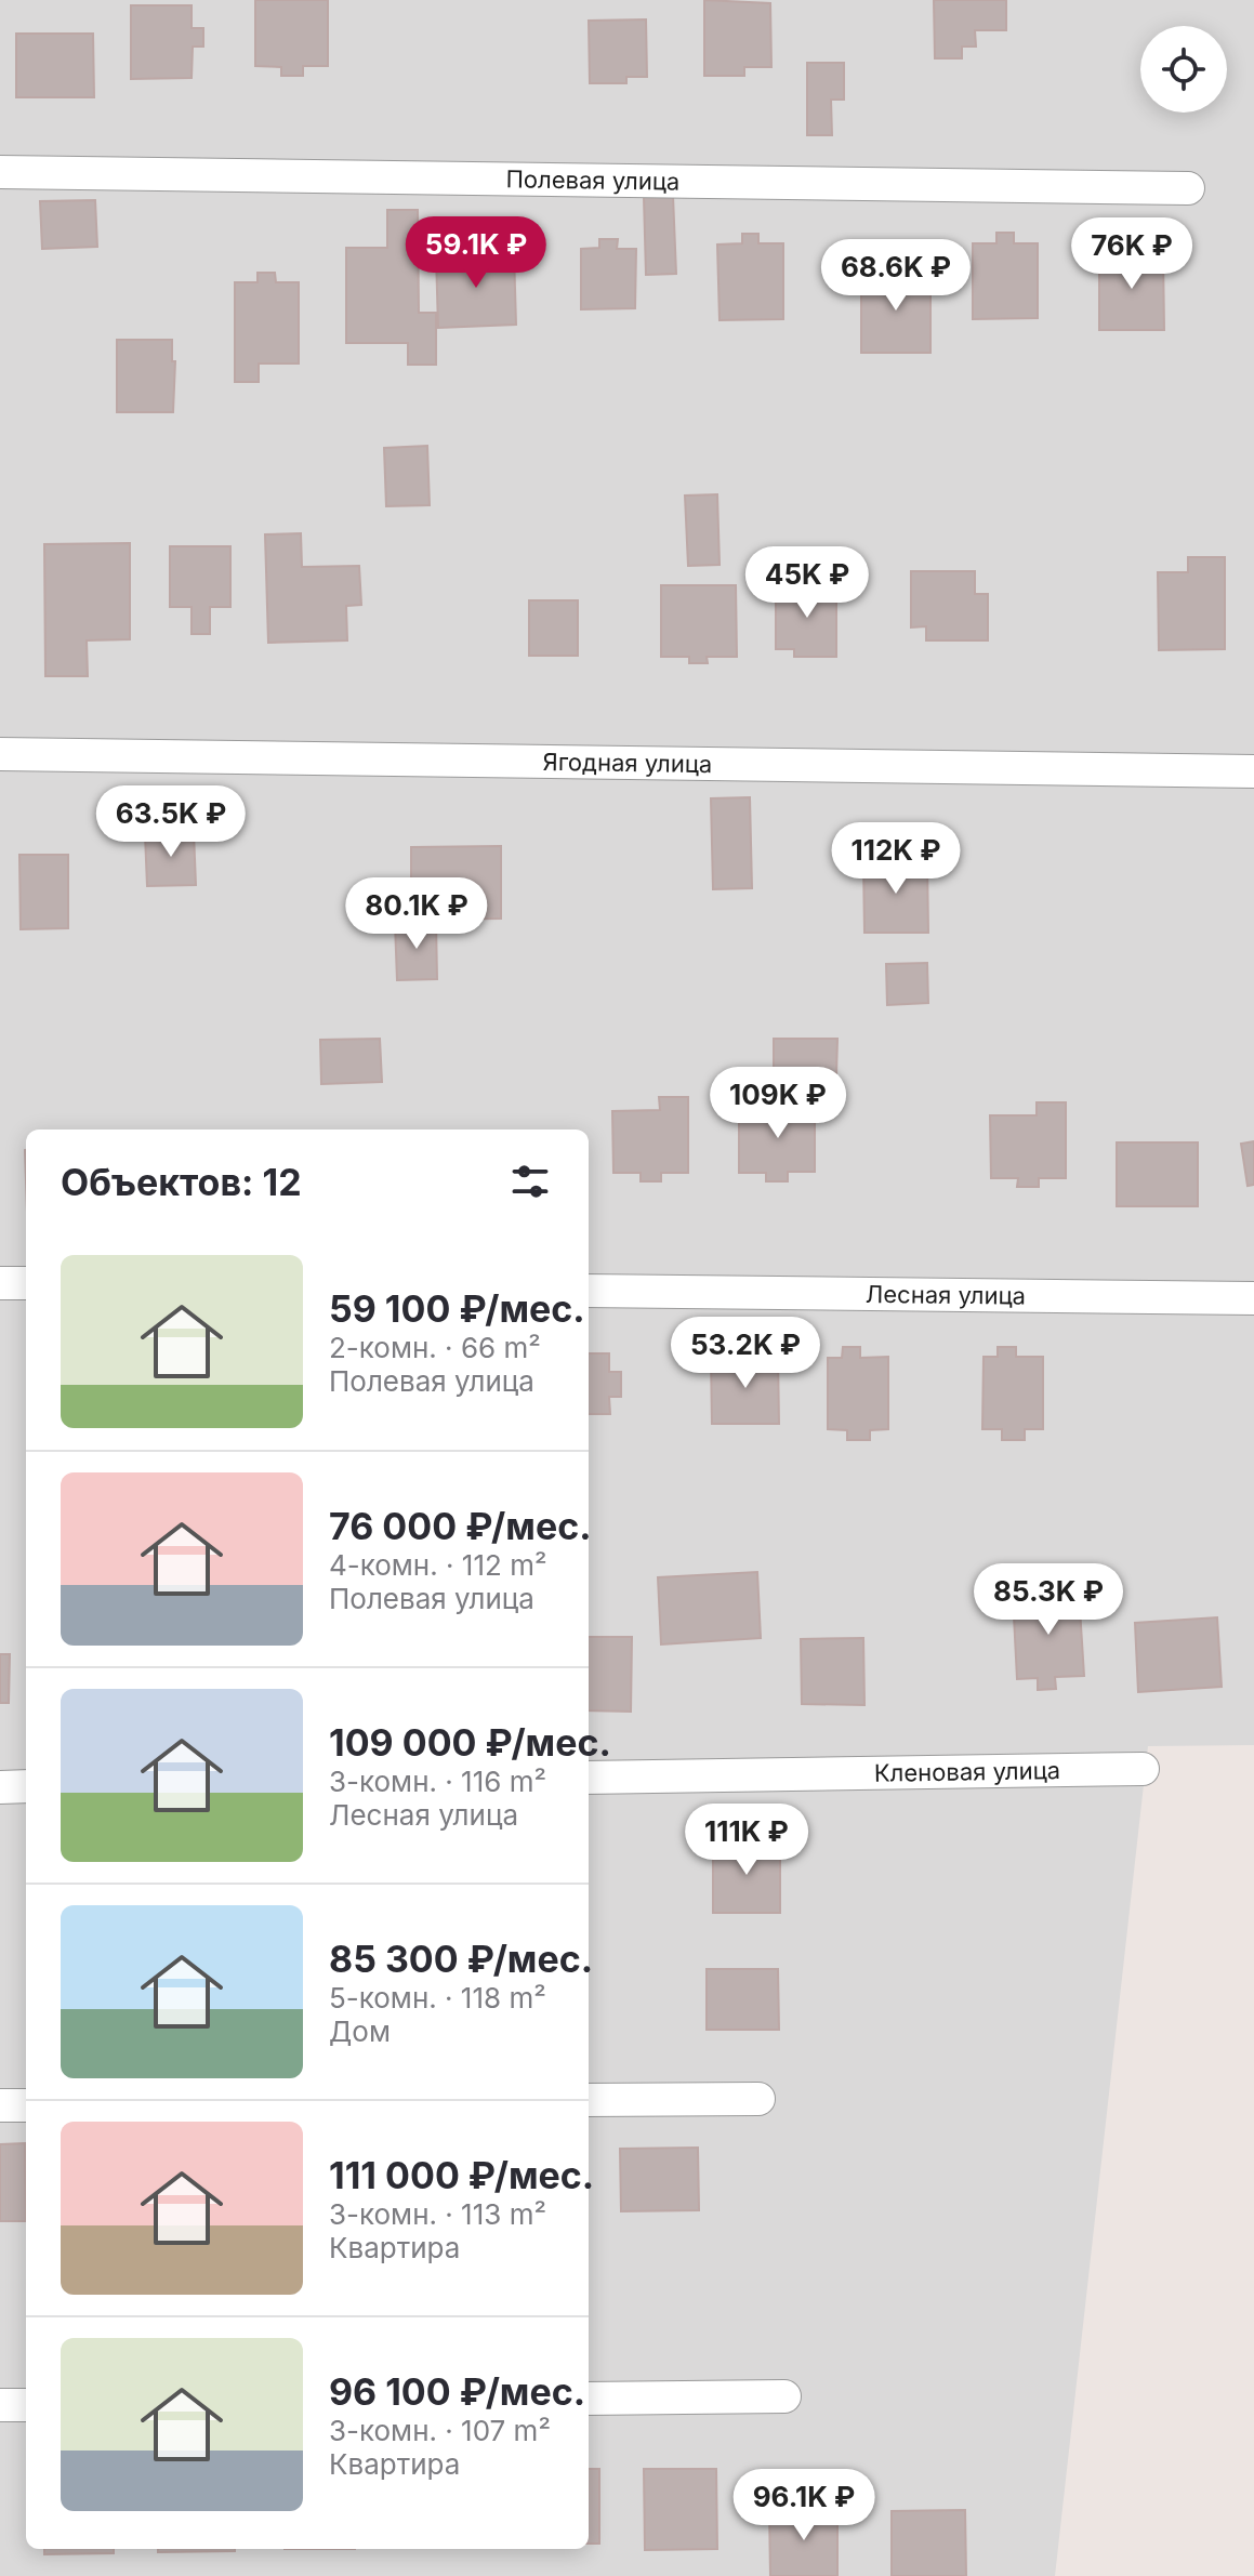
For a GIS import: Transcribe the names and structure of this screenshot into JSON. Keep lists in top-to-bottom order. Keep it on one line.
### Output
{"streets":{"street":["Полевая улица","Ягодная улица","Лесная улица","Кленовая улица"]},"page":{"price":["59.1K ₽","76K ₽","68.6K ₽","45K ₽","63.5K ₽","112K ₽","80.1K ₽","109K ₽","53.2K ₽","85.3K ₽","111K ₽","96.1K ₽"],"heading":"Объектов: 12","list":[{"name":"59 100 ₽/мес.","note":"2-комн. · 66 m² · Полевая улица"},{"name":"76 000 ₽/мес.","note":"4-комн. · 112 m² · Полевая улица"},{"name":"109 000 ₽/мес.","note":"3-комн. · 116 m² · Лесная улица"},{"name":"85 300 ₽/мес.","note":"5-комн. · 118 m² · Дом"},{"name":"111 000 ₽/мес.","note":"3-комн. · 113 m² · Квартира"},{"name":"96 100 ₽/мес.","note":"3-комн. · 107 m² · Квартира"}]}}
